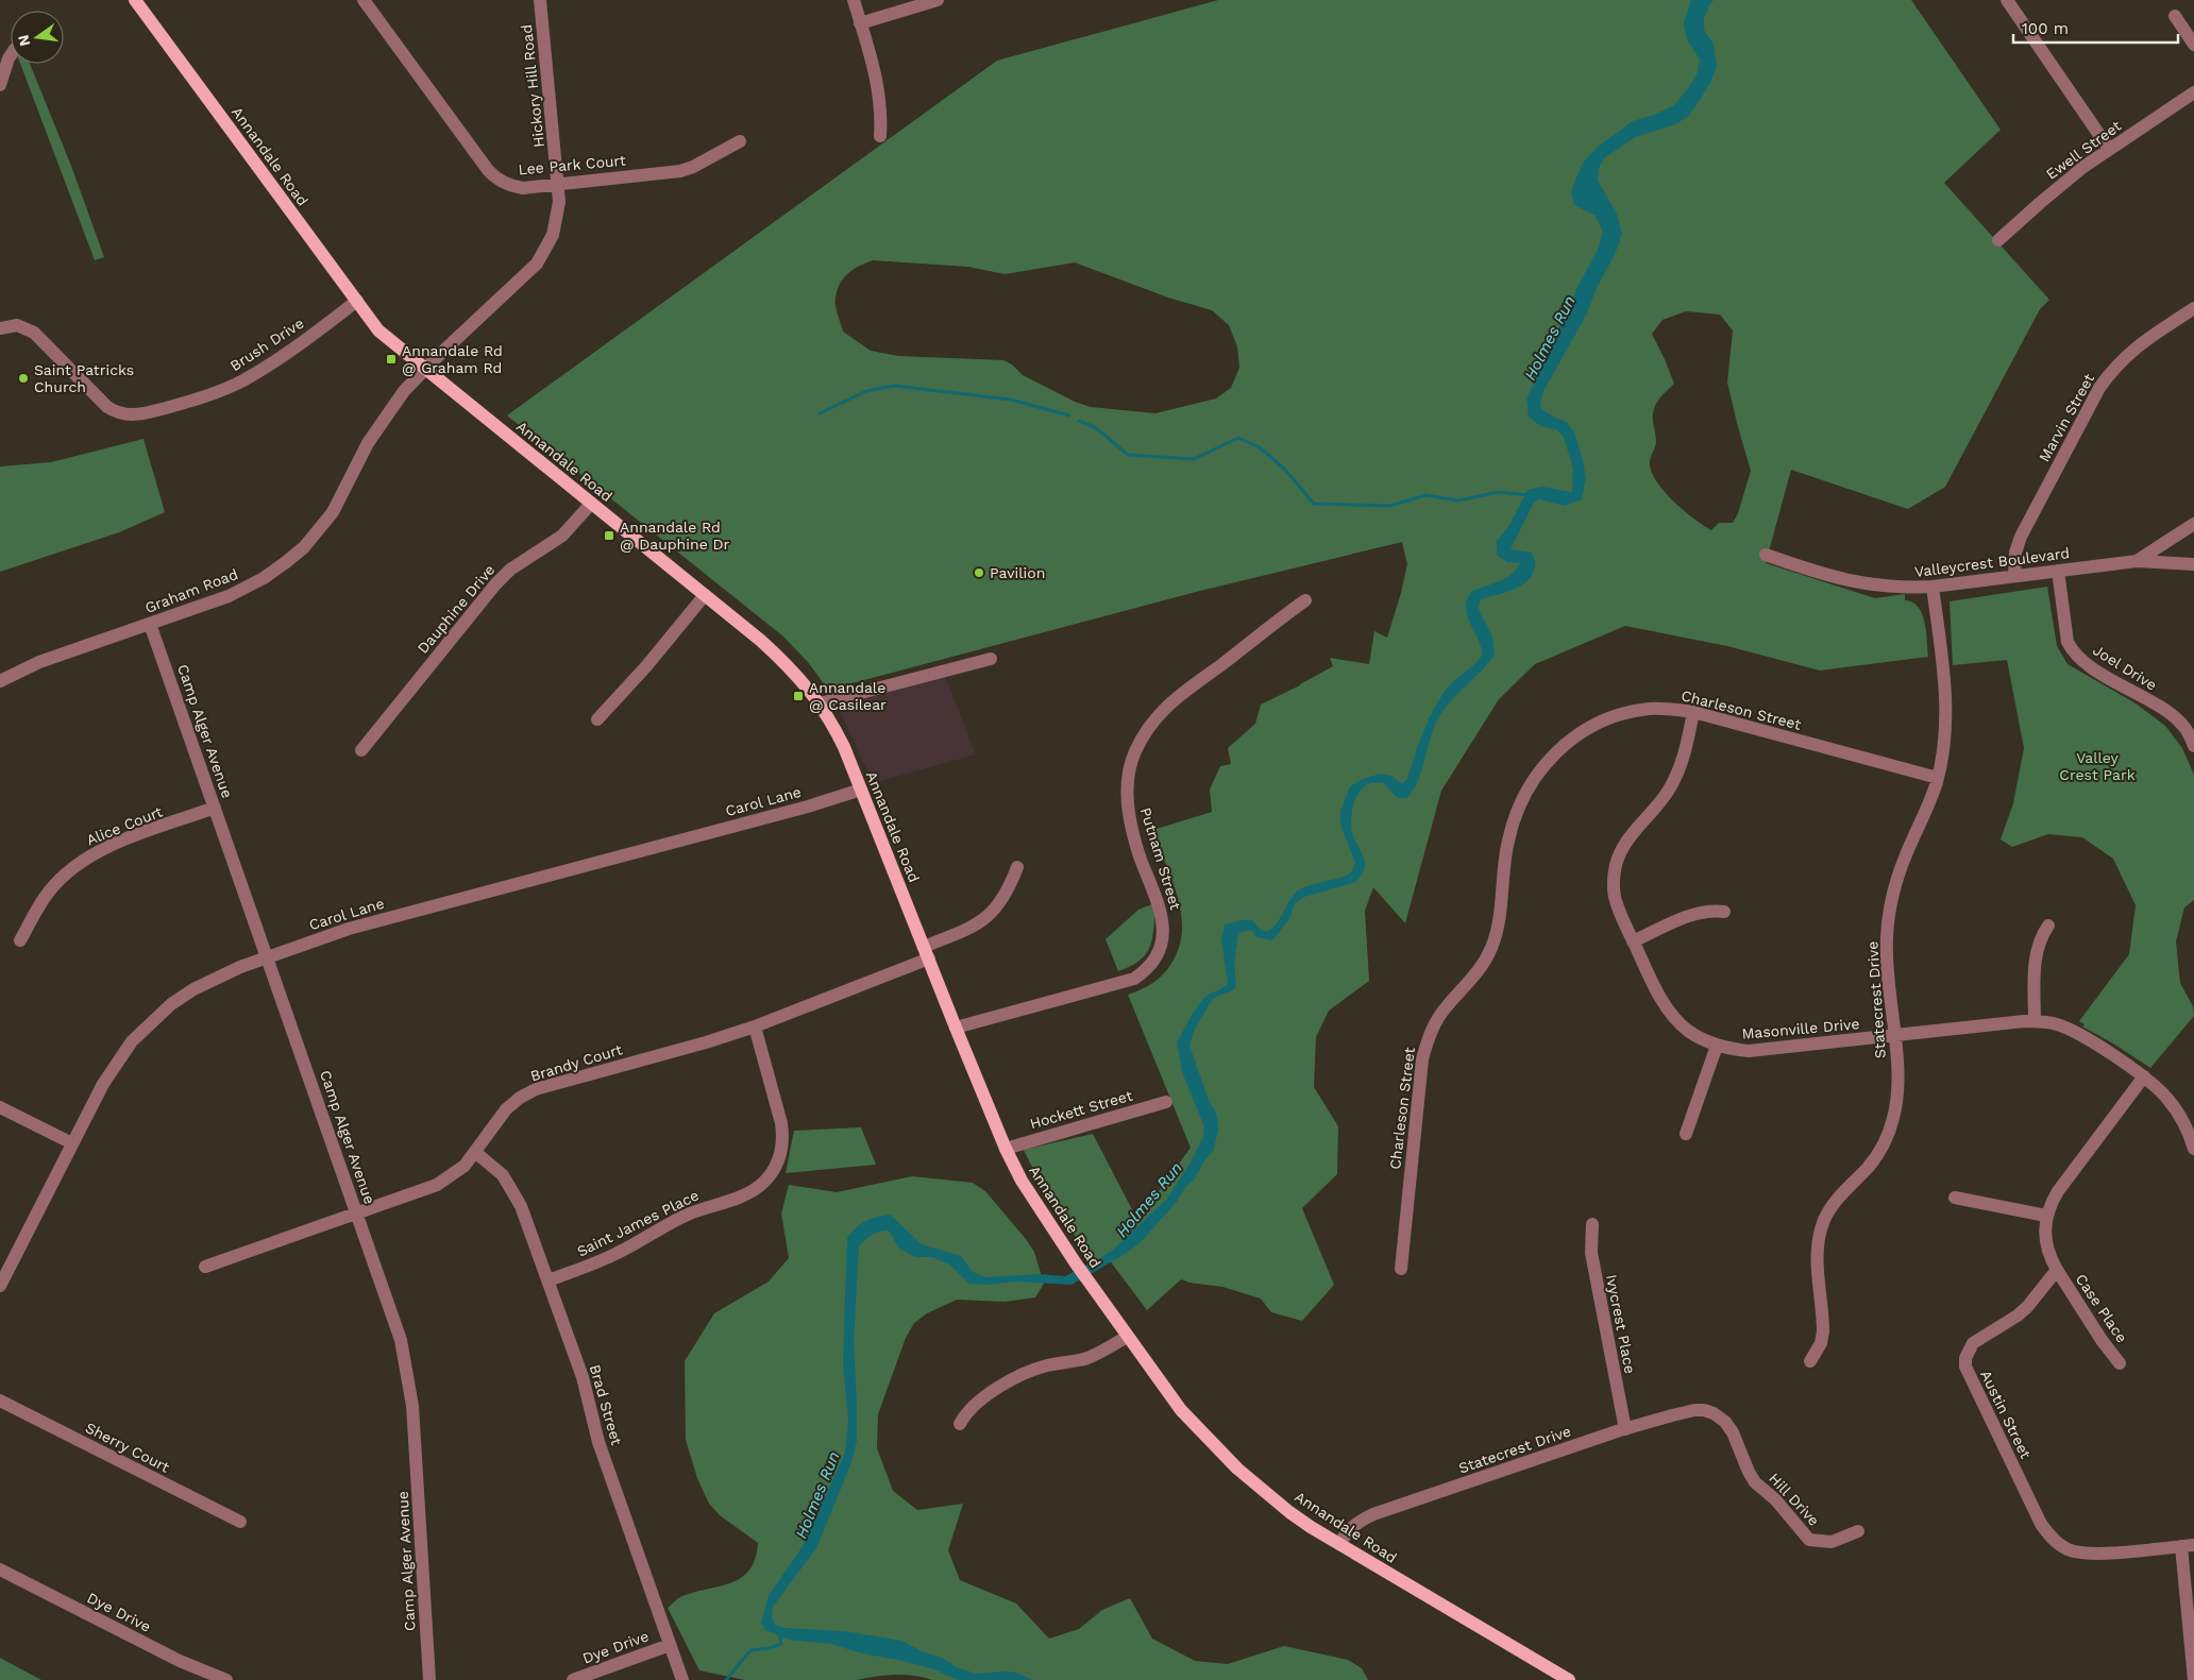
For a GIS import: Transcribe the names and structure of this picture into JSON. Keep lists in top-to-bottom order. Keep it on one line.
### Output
{"streets":{"main road":["Annandale Road"],"street":["Hickory Hill Road","Ewell Street","Lee Park Court","Brush Drive","Marvin Street","Valleycrest Boulevard","Graham Road","Dauphine Drive","Joel Drive","Charleson Street","Camp Alger Avenue","Carol Lane","Alice Court","Putnam Street","Statecrest Drive","Masonville Drive","Brandy Court","Hockett Street","Saint James Place","Case Place","Ivycrest Place","Brad Street","Austin Street","Sherry Court","Hill Drive","Dye Drive"]},"crossings":[["Hickory Hill Road","Annandale Road"],["Hickory Hill Road","Lee Park Court"],["Hickory Hill Road","Graham Road"],["Annandale Road","Brush Drive"],["Annandale Road","Graham Road"],["Annandale Road","Dauphine Drive"],["Annandale Road","Carol Lane"],["Annandale Road","Putnam Street"],["Annandale Road","Statecrest Drive"],["Annandale Road","Brandy Court"],["Annandale Road","Hockett Street"],["Marvin Street","Valleycrest Boulevard"],["Valleycrest Boulevard","Joel Drive"],["Valleycrest Boulevard","Statecrest Drive"],["Graham Road","Camp Alger Avenue"],["Charleson Street","Statecrest Drive"],["Charleson Street","Masonville Drive"],["Camp Alger Avenue","Carol Lane"],["Camp Alger Avenue","Alice Court"],["Camp Alger Avenue","Brandy Court"],["Statecrest Drive","Masonville Drive"],["Statecrest Drive","Ivycrest Place"],["Statecrest Drive","Hill Drive"],["Brandy Court","Saint James Place"],["Brandy Court","Brad Street"],["Saint James Place","Brad Street"],["Case Place","Austin Street"],["Brad Street","Dye Drive"]],"water":["Holmes Run"],"parks":["Valley Crest Park"],"places":{"transit":["Annandale Rd @ Graham Rd","Annandale Rd @ Dauphine Dr","Annandale @ Casilear"],"other":["Saint Patricks Church","Pavilion"]},"scale_bar":"100 m","north":"left"}
